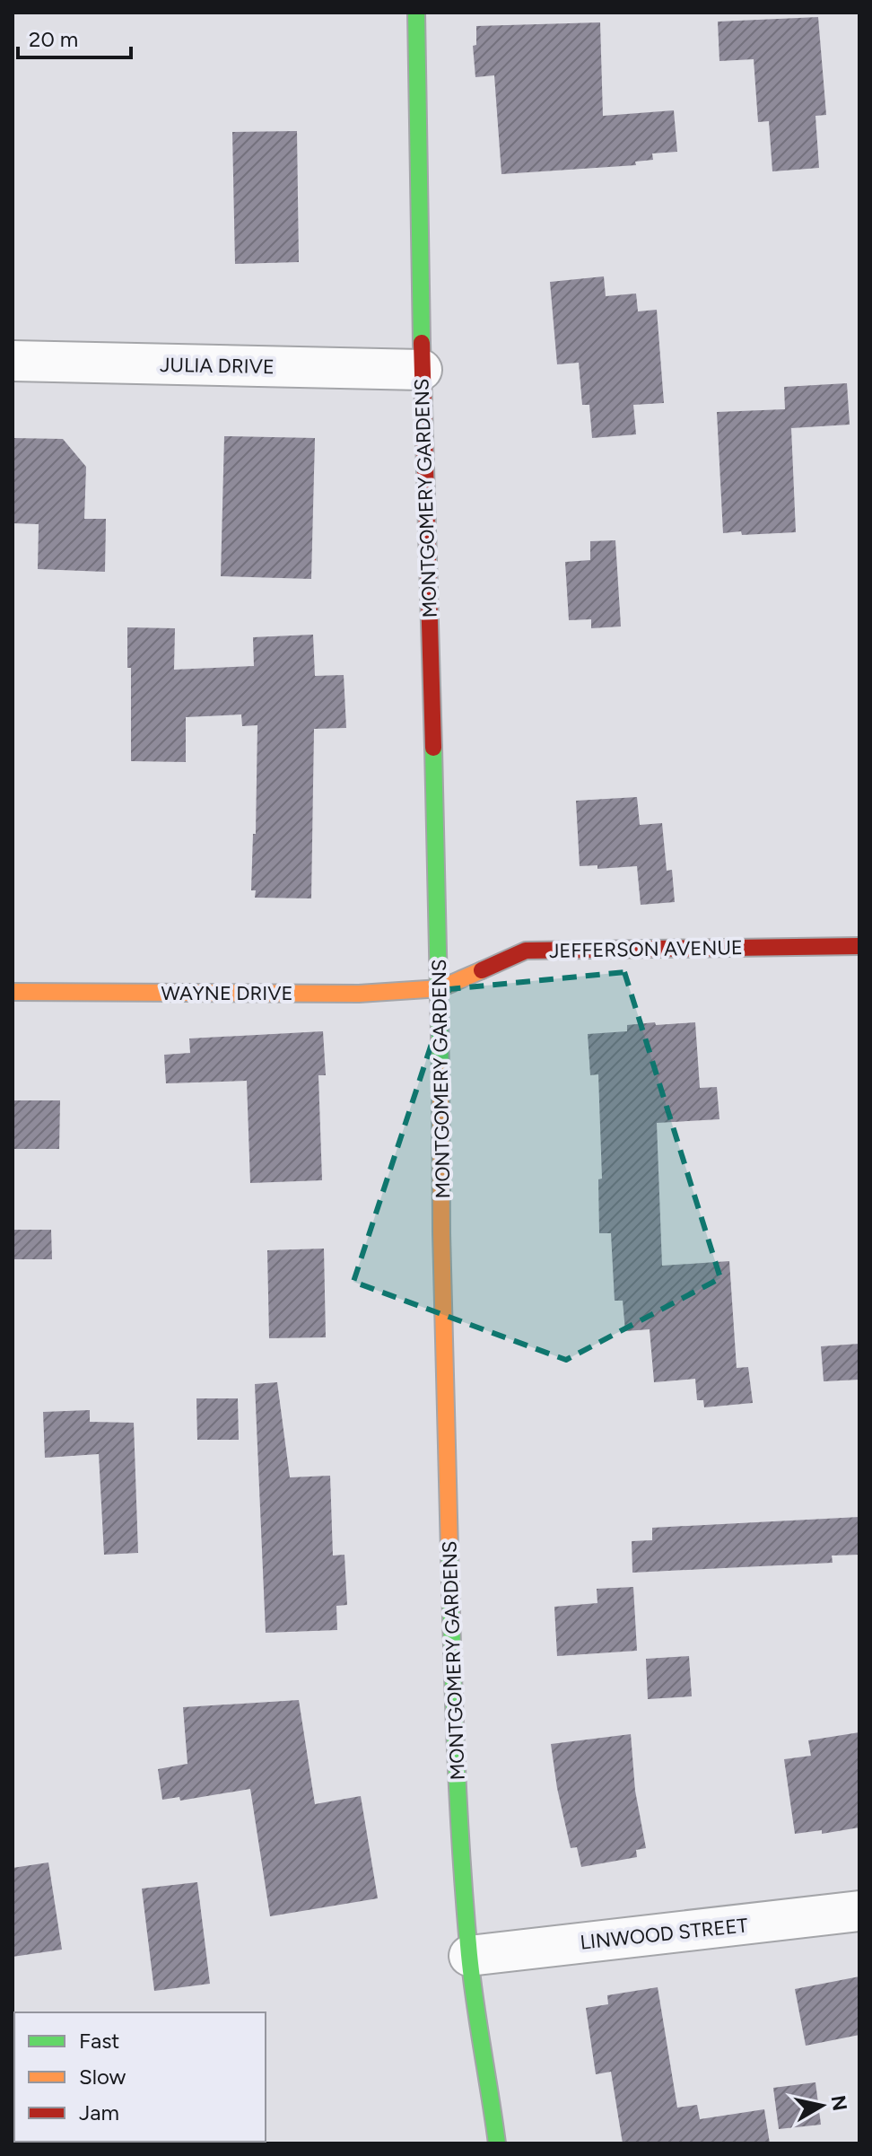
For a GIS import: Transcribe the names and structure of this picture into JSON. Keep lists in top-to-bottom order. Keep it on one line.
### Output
{"streets":{"street":["JULIA DRIVE","MONTGOMERY GARDENS","JEFFERSON AVENUE","WAYNE DRIVE","LINWOOD STREET"]},"crossings":[["JULIA DRIVE","MONTGOMERY GARDENS"],["MONTGOMERY GARDENS","JEFFERSON AVENUE"],["MONTGOMERY GARDENS","WAYNE DRIVE"],["MONTGOMERY GARDENS","LINWOOD STREET"],["JEFFERSON AVENUE","WAYNE DRIVE"]],"legend":["Fast","Slow","Jam"],"scale_bar":"20 m","north":"right"}
